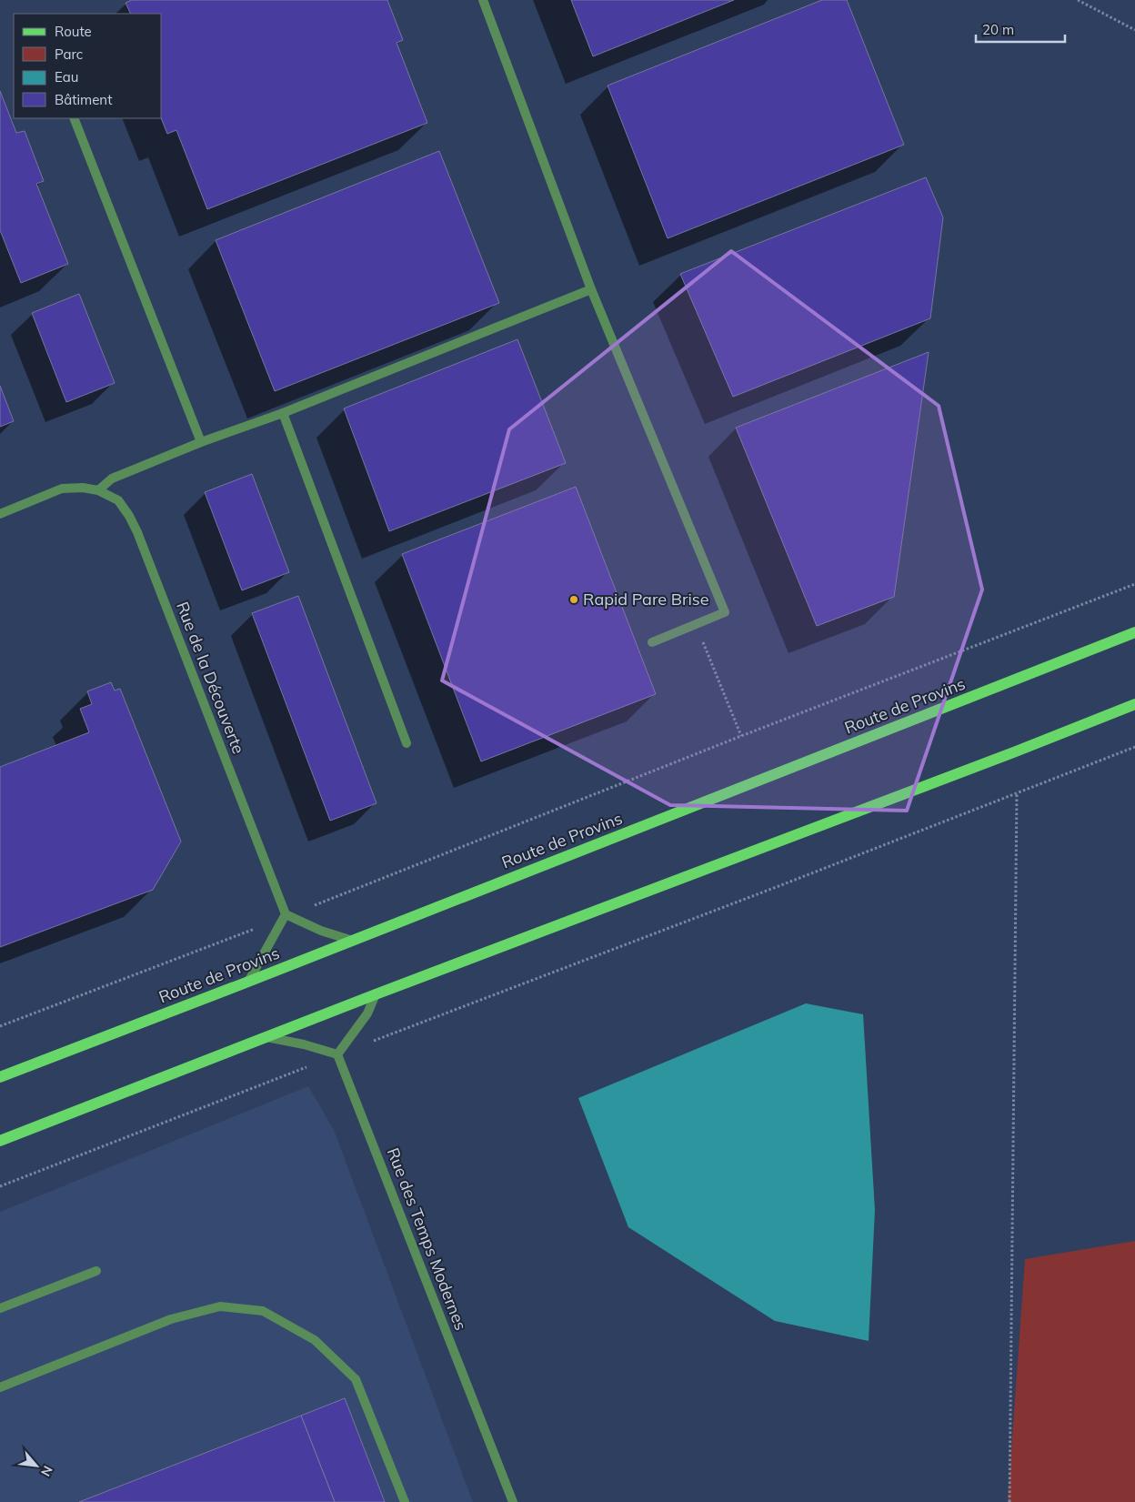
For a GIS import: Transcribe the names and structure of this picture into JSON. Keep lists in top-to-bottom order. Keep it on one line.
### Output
{"streets":{"main road":["Route de Provins"],"street":["Rue de la Découverte","Rue des Temps Modernes"]},"places":["Rapid Pare Brise"],"legend":["Route","Parc","Eau","Bâtiment"],"scale_bar":"20 m","north":"bottom right"}
